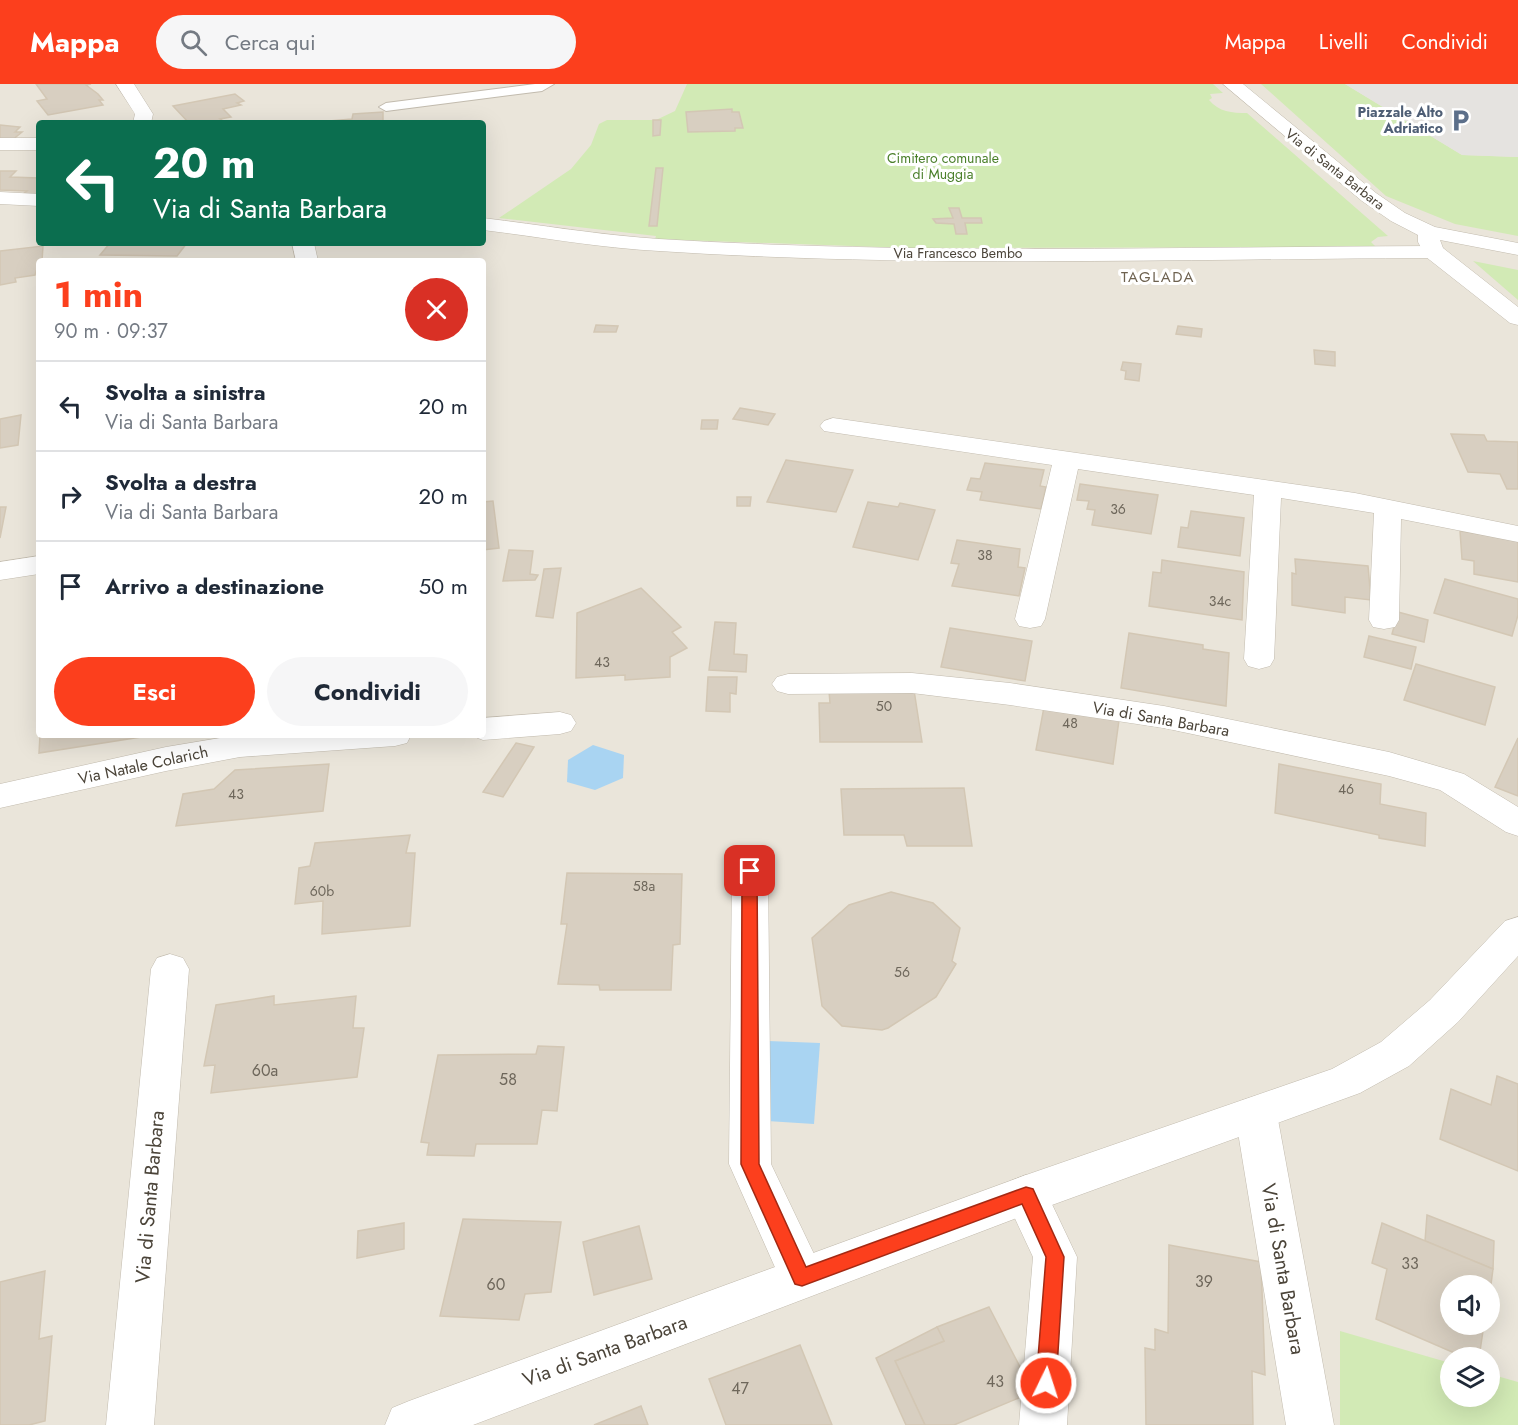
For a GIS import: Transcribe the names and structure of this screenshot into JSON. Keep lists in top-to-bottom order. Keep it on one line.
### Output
{"streets":{"street":["Via di Santa Barbara","Via Francesco Bembo","Via Natale Colarich"]},"crossings":[["Via di Santa Barbara","Via Francesco Bembo"]],"districts":["TAGLADA"],"parks":["Cimitero comunale di Muggia"],"places":{"parking":["Piazzale Alto Adriatico"]},"house_numbers":["36","38","34c","43","50","48","46","43","58a","60b","56","60a","58","33","39","60","43","47"],"page":{"header":"Mappa","search":"Cerca qui","nav":["Mappa","Livelli","Condividi"],"turn":["20 m","Via di Santa Barbara"],"heading":["1 min","90 m · 09:37"],"list":[{"name":"Svolta a sinistra","note":"Via di Santa Barbara","value":"20 m"},{"name":"Svolta a destra","note":"Via di Santa Barbara","value":"20 m"},{"name":"Arrivo a destinazione","value":"50 m"}],"buttons":["Esci","Condividi"]}}
